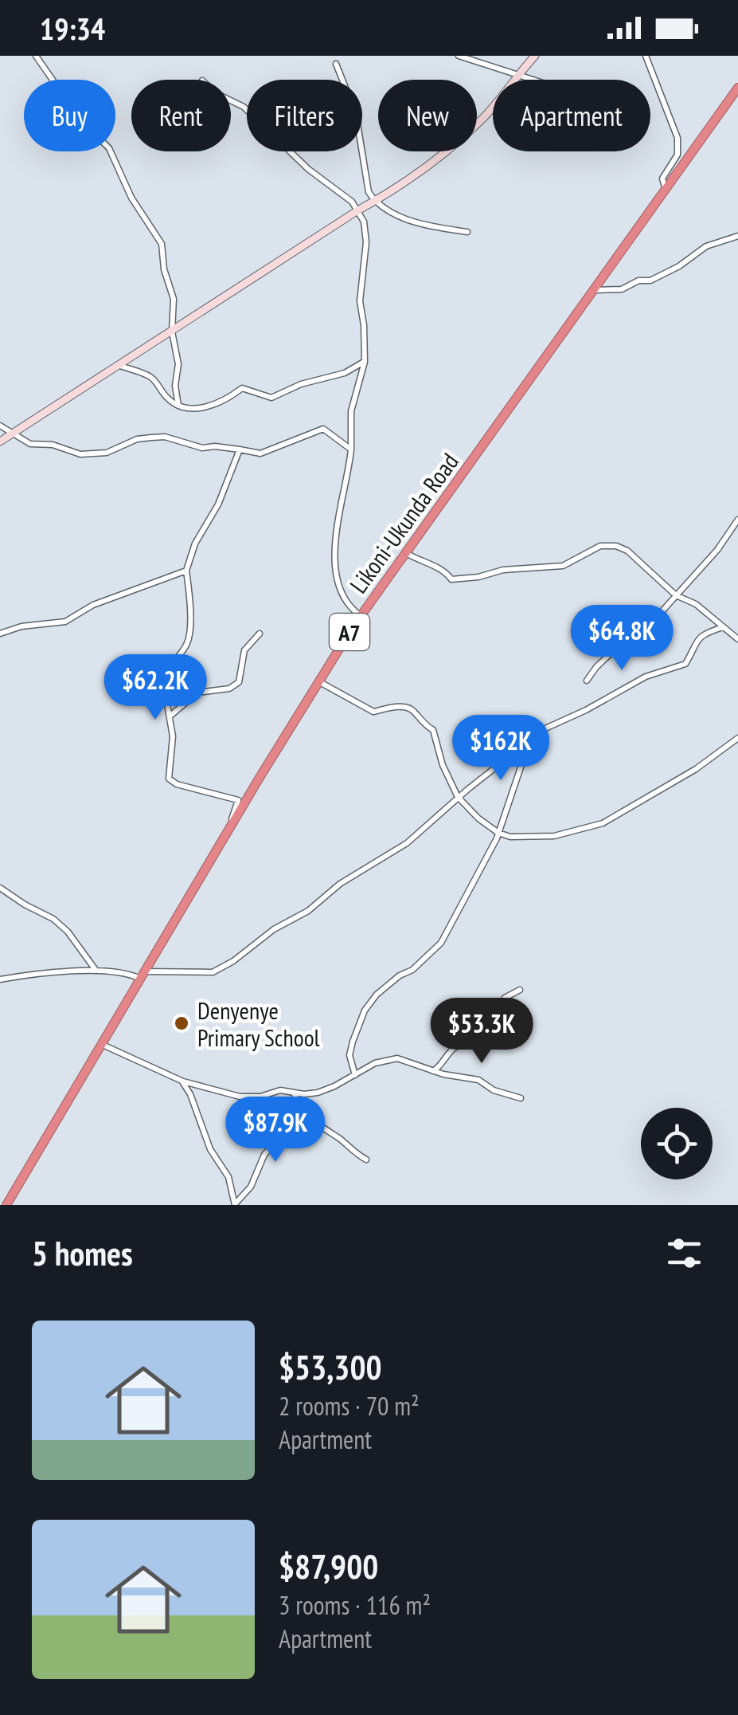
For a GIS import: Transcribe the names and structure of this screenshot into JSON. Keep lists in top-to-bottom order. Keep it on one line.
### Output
{"streets":{"highway":["Likoni-Ukunda Road","A7"]},"places":["Denyenye Primary School"],"page":{"status":"19:34","chip":["Buy","Rent","Filters","New","Apartment"],"price":["$64.8K","$62.2K","$162K","$53.3K","$87.9K"],"heading":"5 homes","list":[{"name":"$53,300","note":"2 rooms · 70 m² · Apartment"},{"name":"$87,900","note":"3 rooms · 116 m² · Apartment"}]}}
